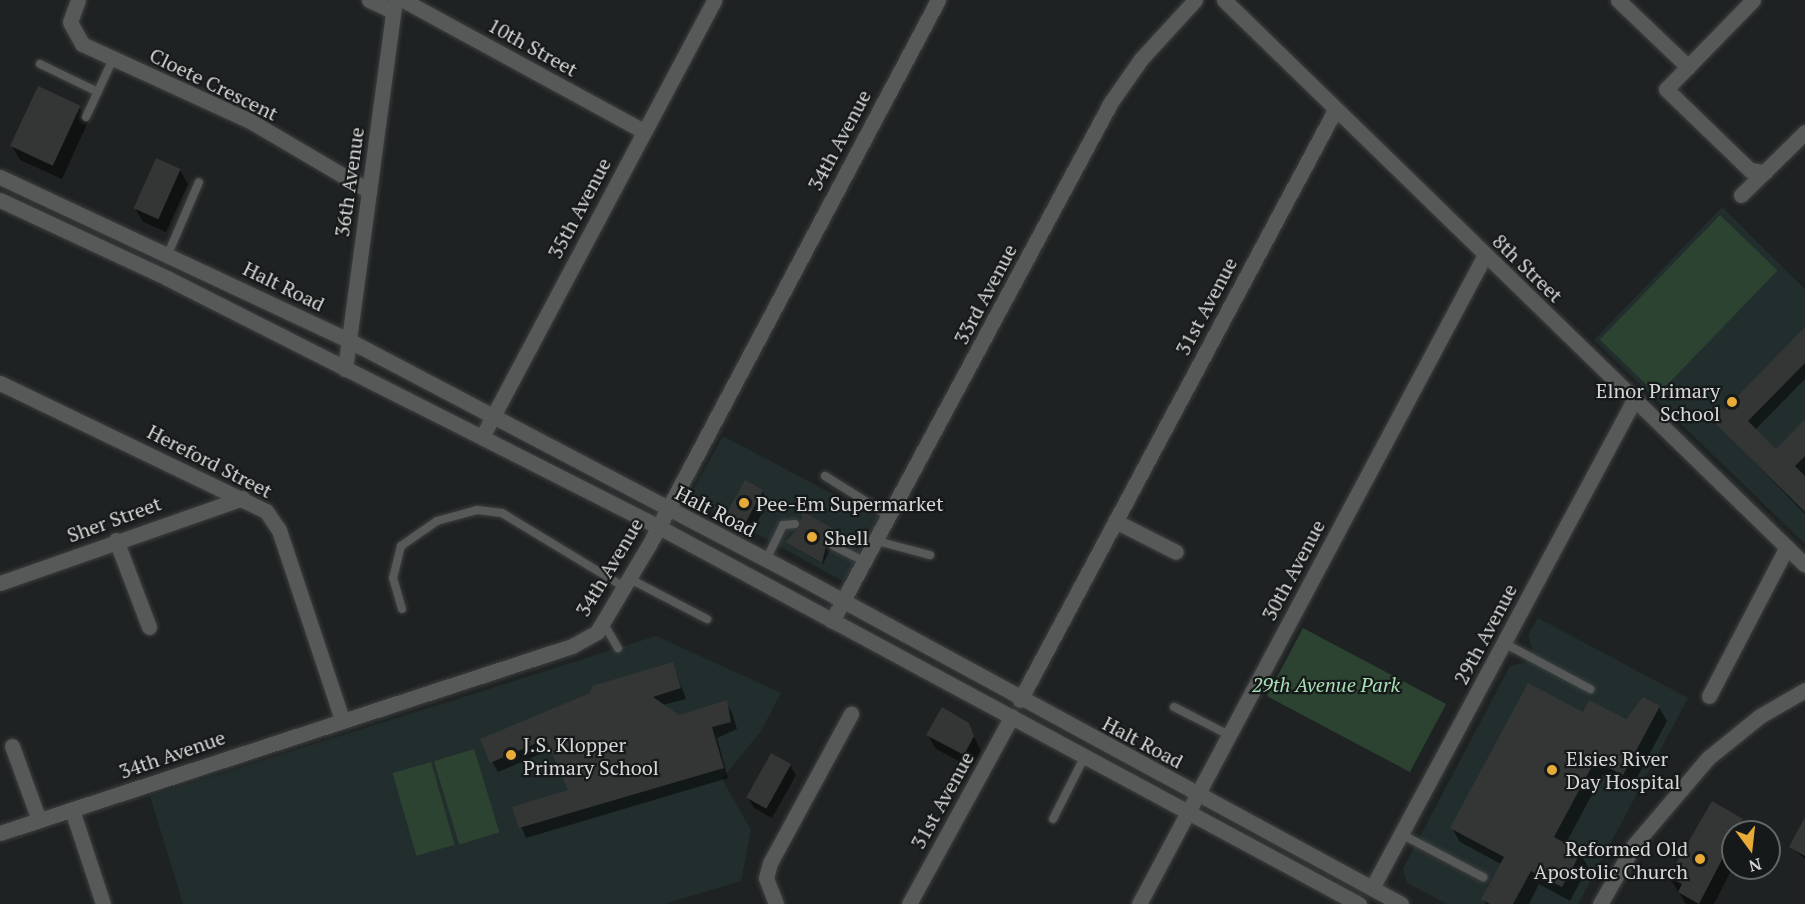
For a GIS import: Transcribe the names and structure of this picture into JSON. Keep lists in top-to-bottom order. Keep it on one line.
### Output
{"streets":{"street":["10th Street","Cloete Crescent","34th Avenue","36th Avenue","35th Avenue","8th Street","Halt Road","33rd Avenue","31st Avenue","Hereford Street","Sher Street","30th Avenue","29th Avenue"]},"crossings":[["10th Street","36th Avenue"],["10th Street","35th Avenue"],["Cloete Crescent","36th Avenue"],["34th Avenue","Halt Road"],["34th Avenue","Hereford Street"],["36th Avenue","Halt Road"],["35th Avenue","Halt Road"],["8th Street","31st Avenue"],["8th Street","30th Avenue"],["8th Street","29th Avenue"],["Halt Road","33rd Avenue"],["Halt Road","31st Avenue"],["Halt Road","30th Avenue"],["Halt Road","29th Avenue"],["Hereford Street","Sher Street"]],"parks":["29th Avenue Park"],"places":["Elnor Primary School","Pee-Em Supermarket","Shell","J.S. Klopper Primary School","Elsies River Day Hospital","Reformed Old Apostolic Church"],"north":"bottom"}
